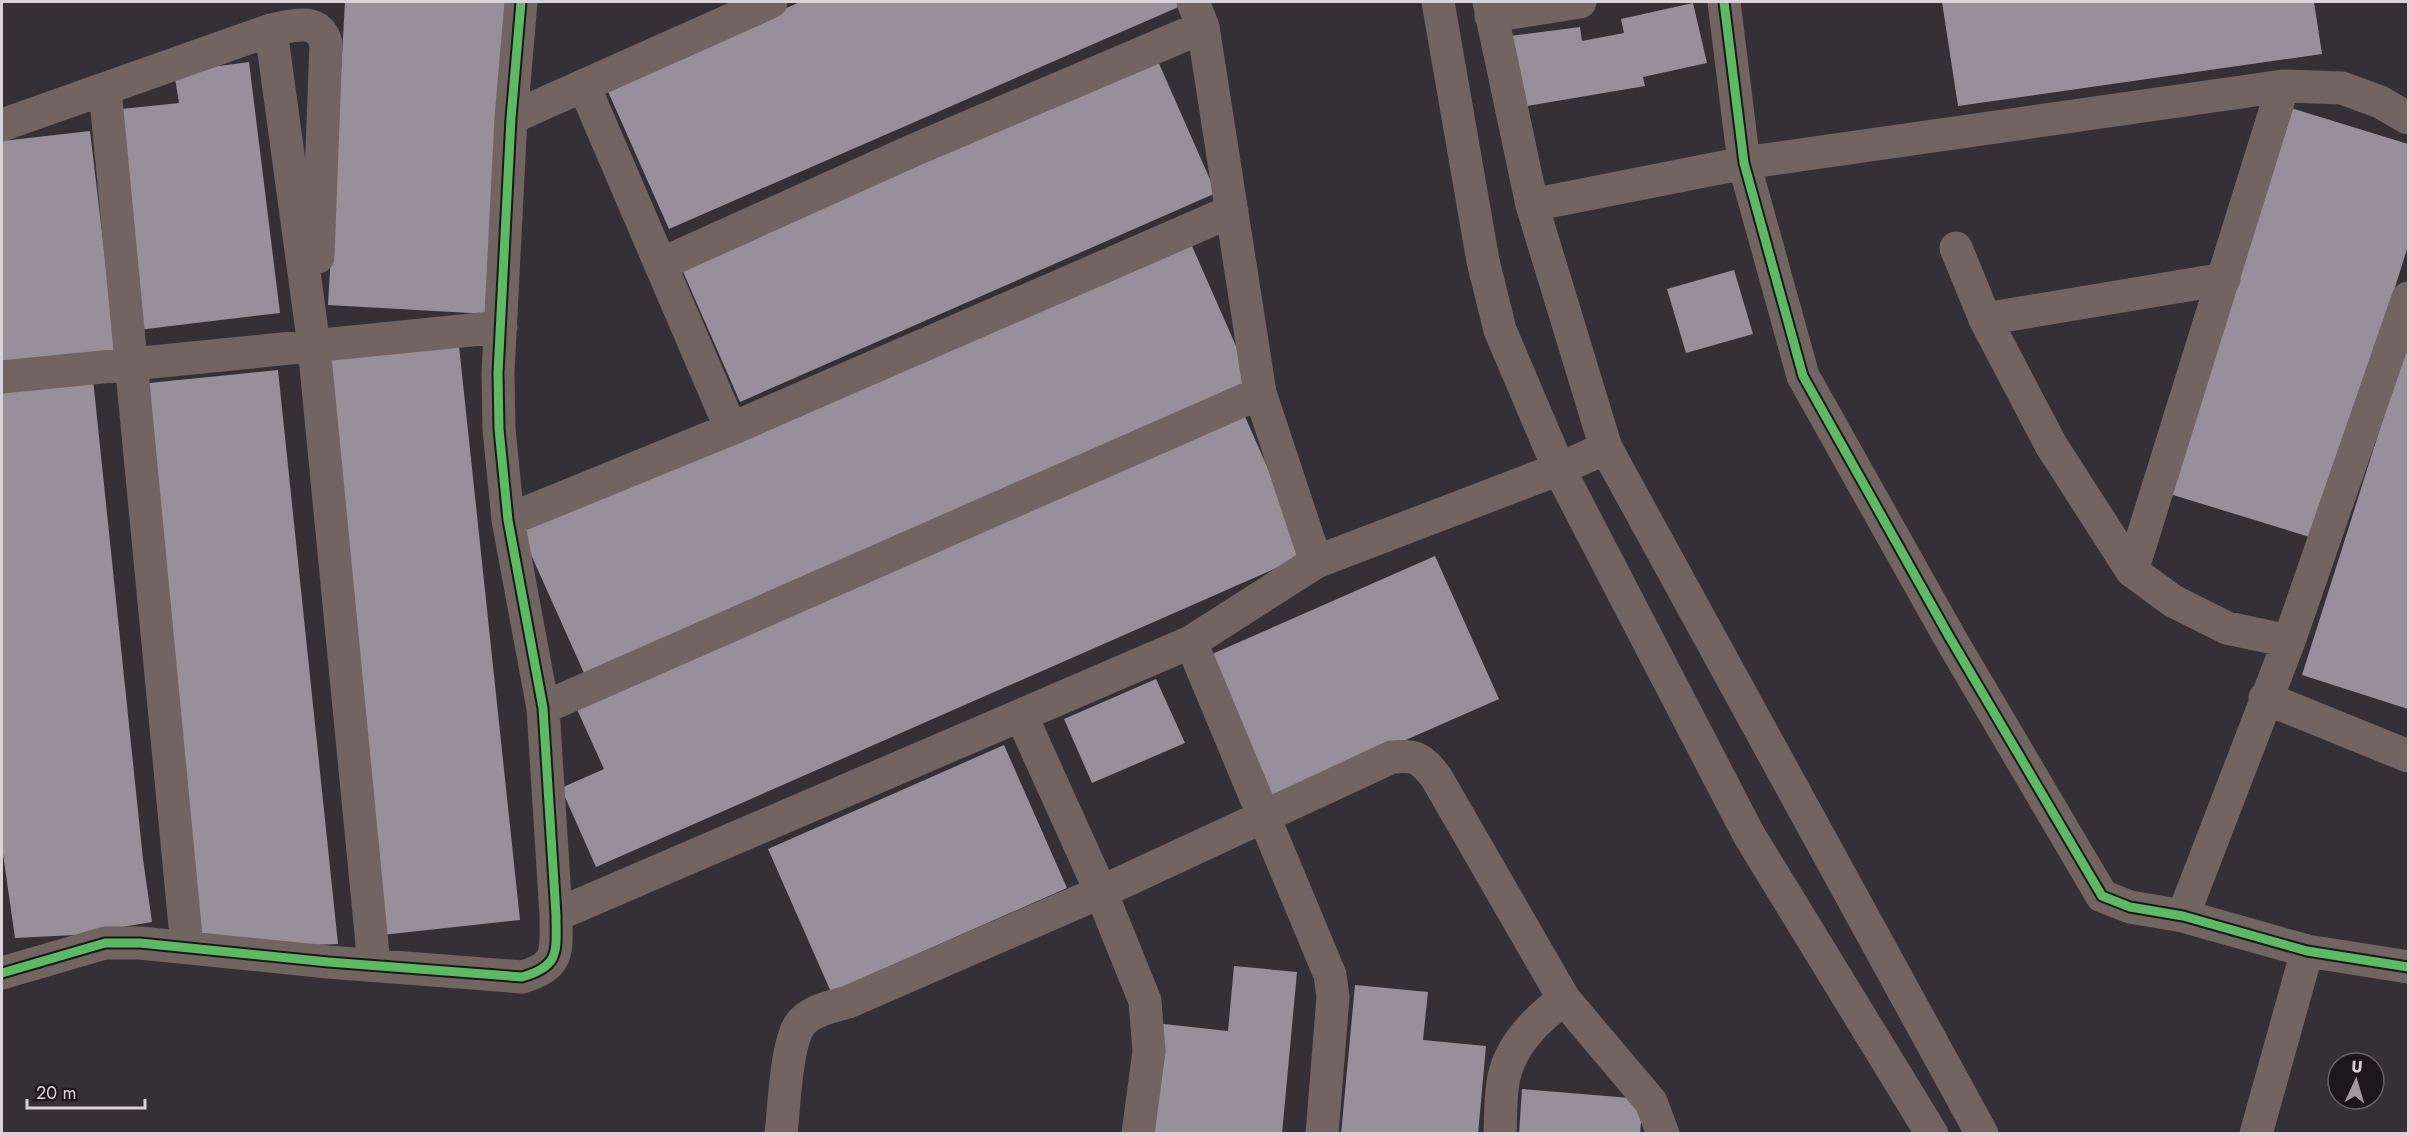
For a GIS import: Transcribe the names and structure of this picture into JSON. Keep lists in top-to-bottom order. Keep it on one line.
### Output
{"scale_bar":"20 m","north":"top"}
